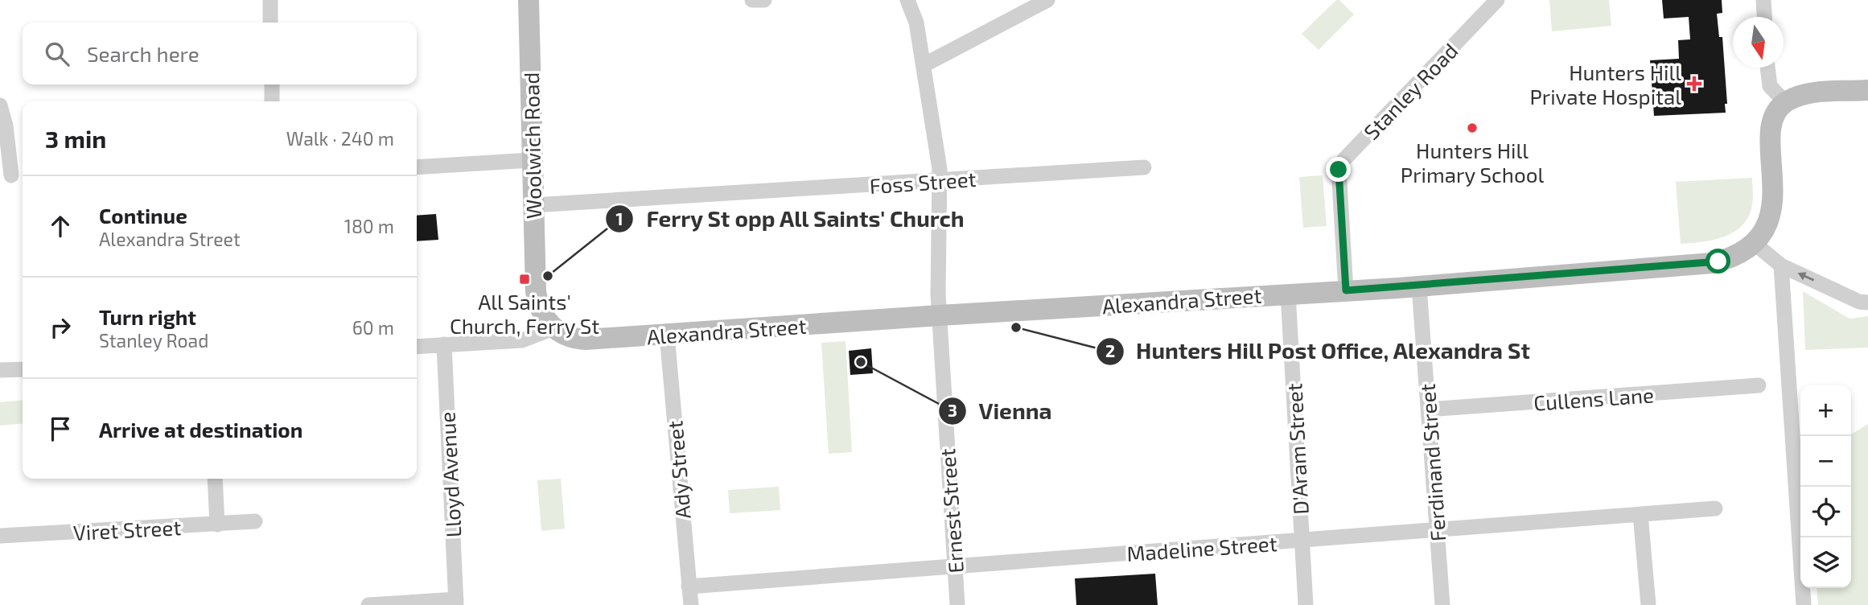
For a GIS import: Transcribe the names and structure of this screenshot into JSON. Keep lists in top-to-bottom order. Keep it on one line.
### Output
{"streets":{"street":["Stanley Road","Woolwich Road","Foss Street","Alexandra Street","Cullens Lane","D'Aram Street","Ferdinand Street","Ady Street","Lloyd Avenue","Ernest Street","Viret Street","Madeline Street"]},"crossings":[["Stanley Road","Alexandra Street"],["Woolwich Road","Foss Street"],["Woolwich Road","Alexandra Street"],["Foss Street","Ernest Street"],["Alexandra Street","D'Aram Street"],["Alexandra Street","Ferdinand Street"],["Alexandra Street","Ady Street"],["Alexandra Street","Ernest Street"],["Cullens Lane","Ferdinand Street"],["D'Aram Street","Madeline Street"],["Ferdinand Street","Madeline Street"],["Ady Street","Madeline Street"],["Ernest Street","Madeline Street"]],"places":{"health":["Hunters Hill Private Hospital"],"other":["Hunters Hill Primary School","Ferry St opp All Saints' Church","Hunters Hill Post Office, Alexandra St","Vienna"],"transit":["All Saints' Church, Ferry St"]},"north":"bottom","page":{"search":"Search here","heading":["3 min","Walk · 240 m"],"list":[["Continue","Alexandra Street","180 m"],["Turn right","Stanley Road","60 m"],"Arrive at destination"],"map_buttons":["+","−"]}}
